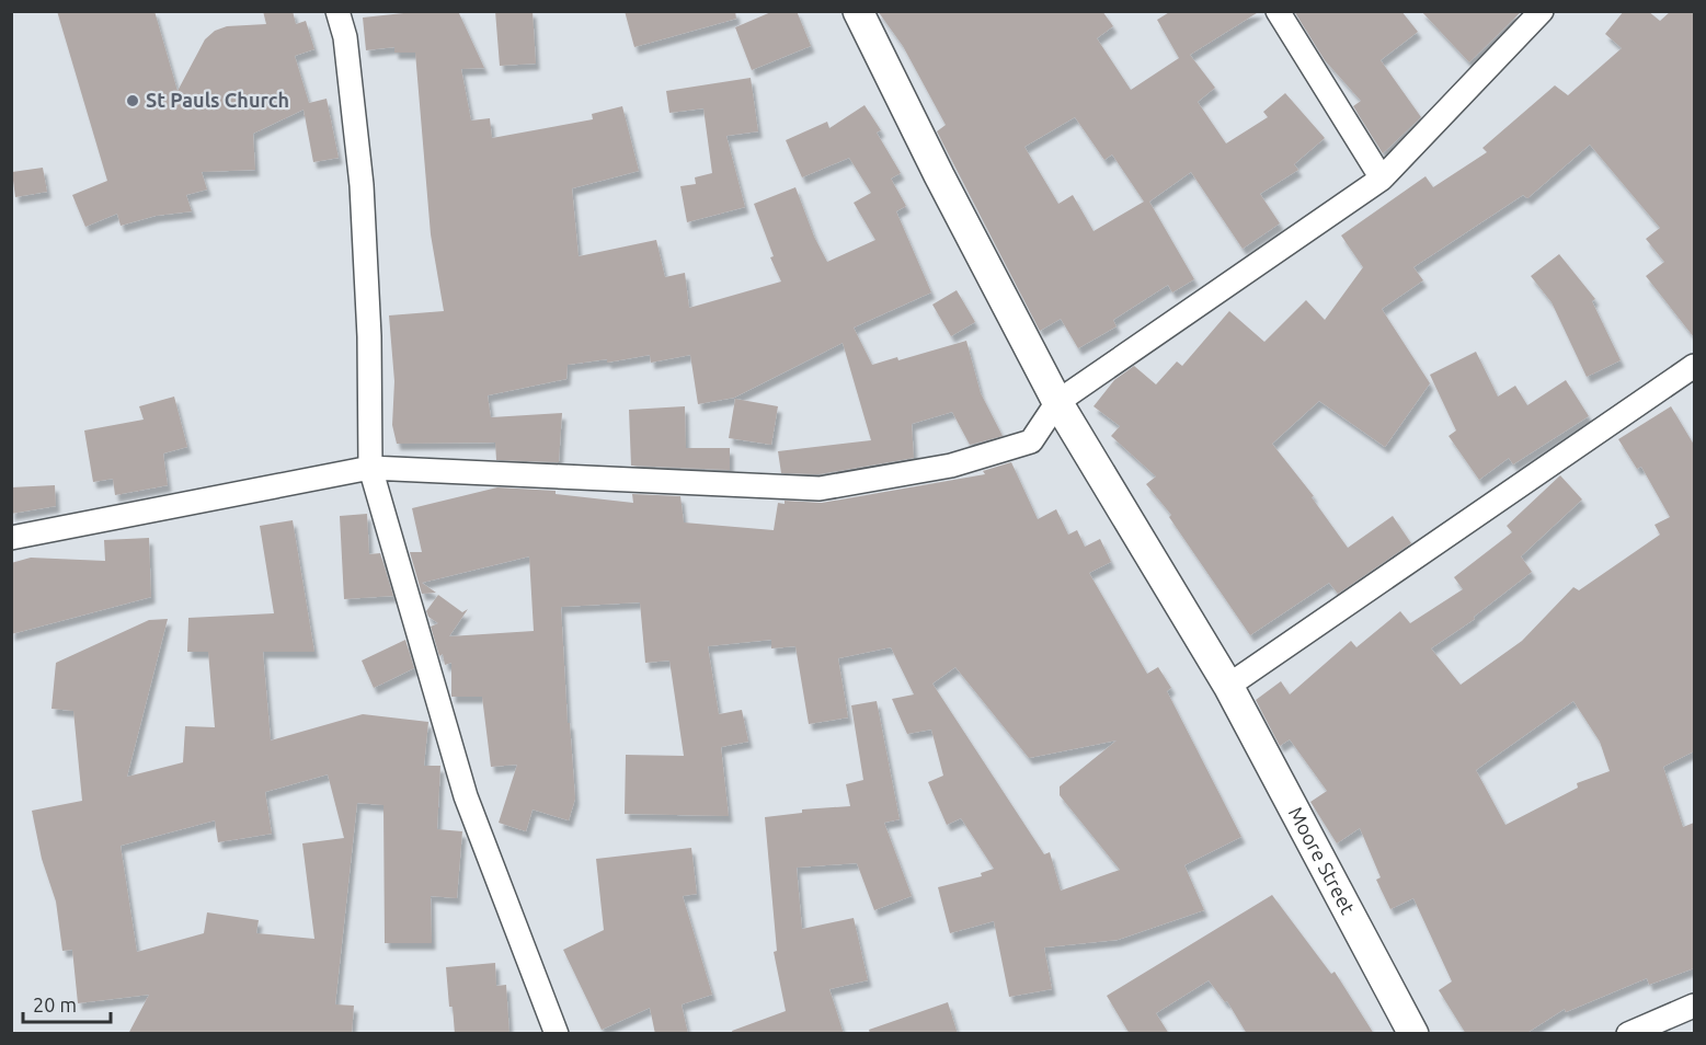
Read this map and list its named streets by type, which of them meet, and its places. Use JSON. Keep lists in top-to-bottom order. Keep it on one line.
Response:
{"streets":{"street":["Moore Street"]},"places":["St Pauls Church"],"scale_bar":"20 m"}
